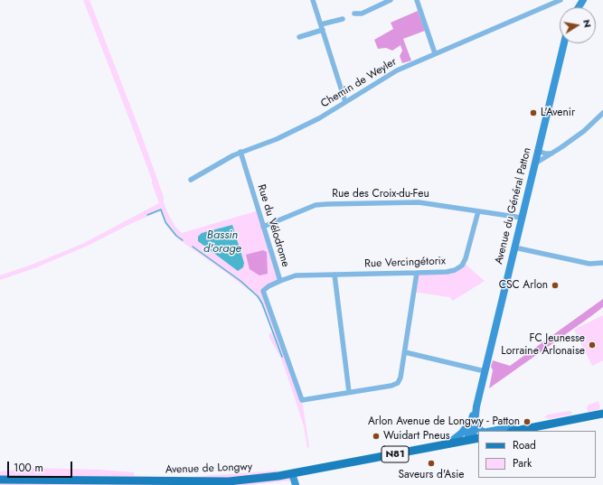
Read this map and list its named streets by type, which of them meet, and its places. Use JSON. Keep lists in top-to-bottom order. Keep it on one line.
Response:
{"streets":{"main road":["Avenue du Général Patton","N81","Avenue de Longwy"],"street":["Chemin de Weyler","Rue des Croix-du-Feu","Rue du Vélodrome","Rue Vercingétorix"]},"crossings":[["Chemin de Weyler","Rue du Vélodrome"],["Rue des Croix-du-Feu","Avenue du Général Patton"],["Rue des Croix-du-Feu","Rue du Vélodrome"],["Rue des Croix-du-Feu","Rue Vercingétorix"],["Rue du Vélodrome","Rue Vercingétorix"]],"water":["Bassin d'orage"],"places":["L'Avenir","CSC Arlon","FC Jeunesse Lorraine Arlonaise","Arlon Avenue de Longwy - Patton","Wuidart Pneus","Saveurs d'Asie"],"legend":["Road","Park"],"scale_bar":"100 m","north":"right"}
